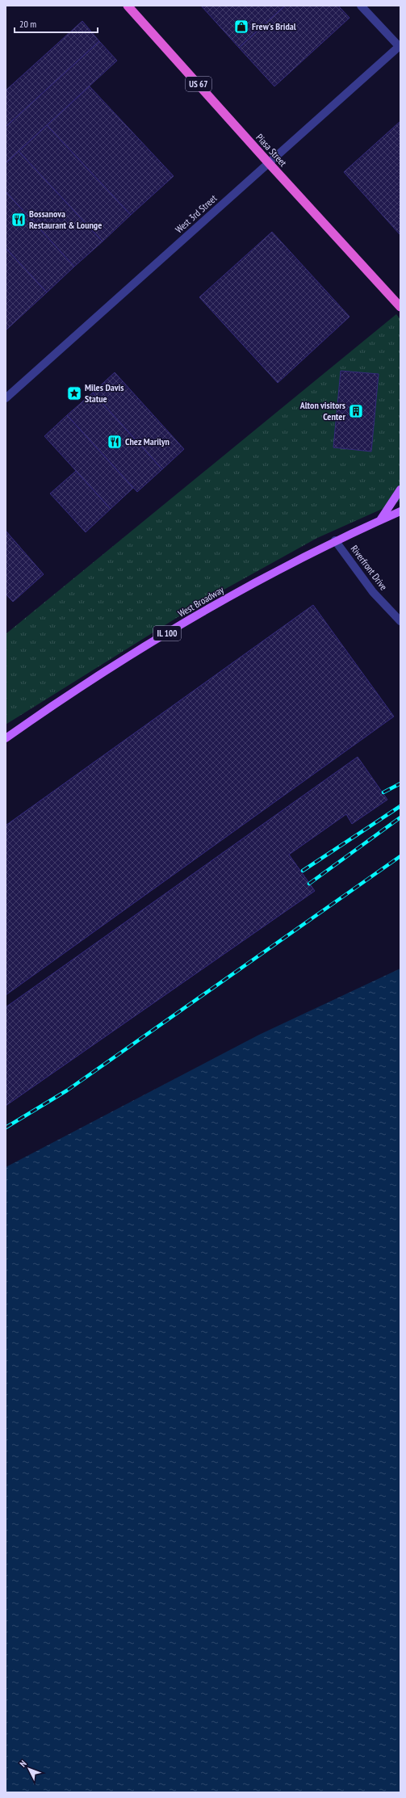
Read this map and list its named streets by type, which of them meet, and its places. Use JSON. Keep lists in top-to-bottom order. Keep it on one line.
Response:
{"streets":{"highway":["US 67","Piasa Street"],"main road":["West Broadway","IL 100"],"street":["West 3rd Street","Riverfront Drive"]},"crossings":[["Piasa Street","West 3rd Street"],["Riverfront Drive","West Broadway"]],"places":{"shop":["Frew's Bridal"],"restaurant":["Bossanova Restaurant & Lounge","Chez Marilyn"],"place":["Miles Davis Statue"],"building":["Alton visitors Center"]},"scale_bar":"20 m","north":"top left"}
